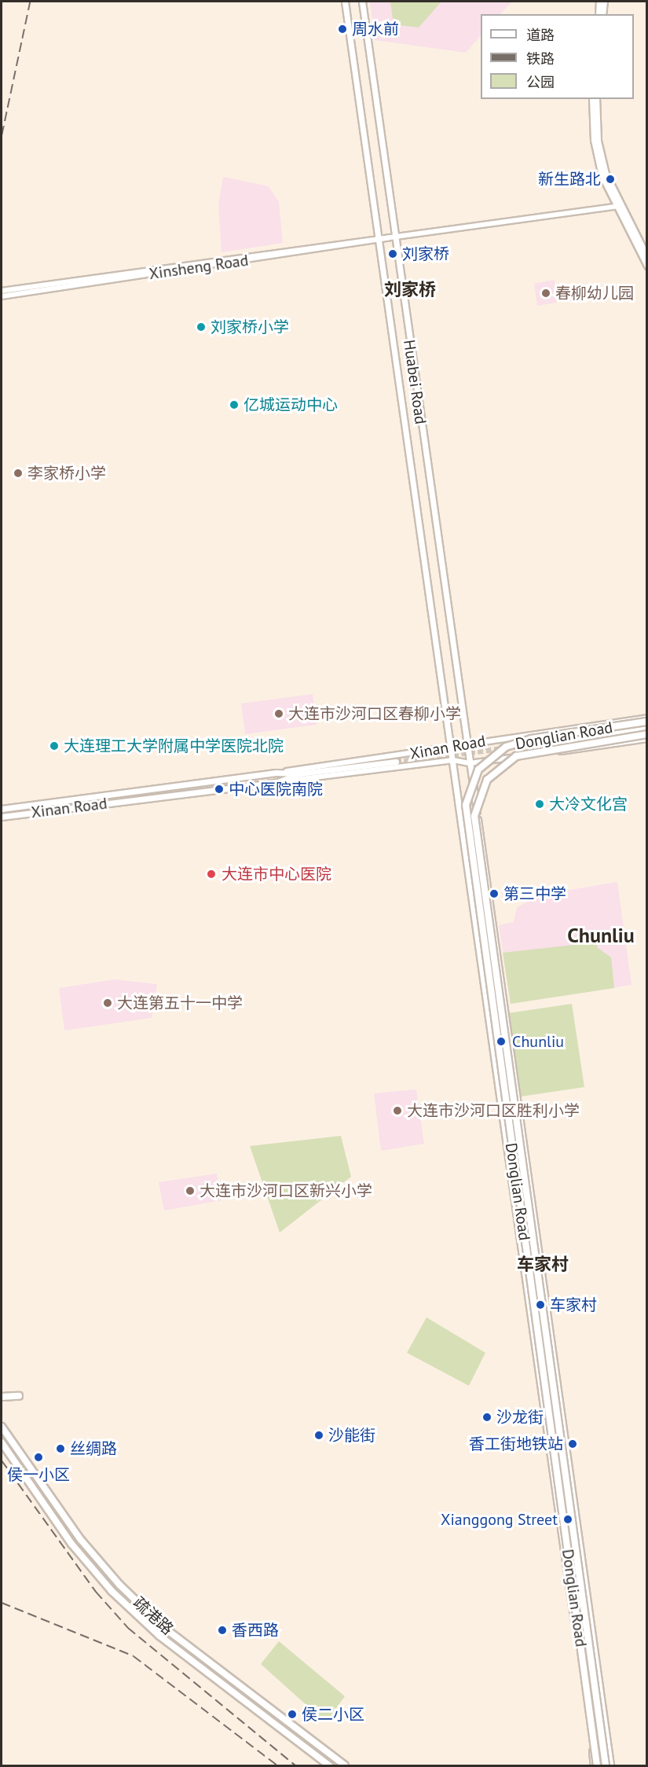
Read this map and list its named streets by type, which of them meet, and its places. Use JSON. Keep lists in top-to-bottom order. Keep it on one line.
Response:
{"streets":{"highway":["Donglian Road","疏港路"],"main road":["Xinsheng Road","Huabei Road","Xinan Road"]},"crossings":[["Xinsheng Road","Huabei Road"],["Huabei Road","Xinan Road"]],"districts":["刘家桥","Chunliu","车家村"],"places":["周水前","新生路北","刘家桥","春柳幼儿园","刘家桥小学","亿城运动中心","李家桥小学","大连市沙河口区春柳小学","大连理工大学附属中学医院北院","中心医院南院","大冷文化宫","大连市中心医院","第三中学","大连第五十一中学","Chunliu","大连市沙河口区胜利小学","大连市沙河口区新兴小学","车家村","沙龙街","沙能街","香工街地铁站","丝绸路","侯一小区","Xianggong Street","香西路","侯二小区"],"legend":["道路","铁路","公园"]}
